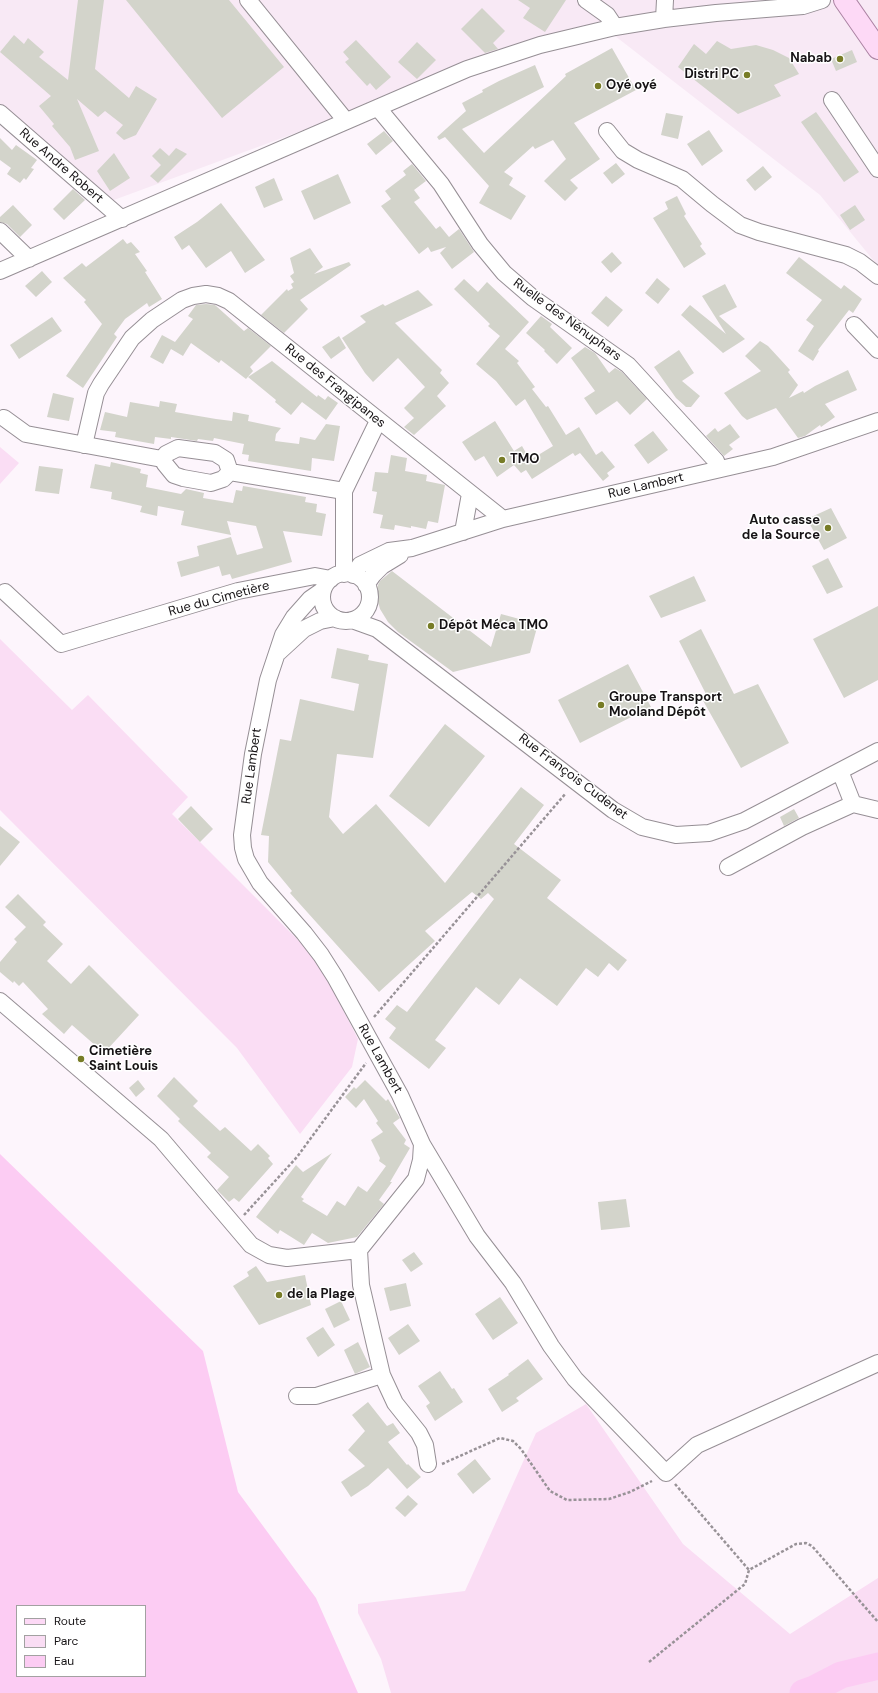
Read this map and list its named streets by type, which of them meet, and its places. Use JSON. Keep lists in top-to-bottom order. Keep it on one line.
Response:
{"streets":{"street":["Rue Andre Robert","Ruelle des Nénuphars","Rue des Frangipanes","Rue Lambert","Rue du Cimetière","Rue François Cudenet"]},"crossings":[["Ruelle des Nénuphars","Rue Lambert"],["Rue des Frangipanes","Rue Lambert"],["Rue Lambert","Rue du Cimetière"],["Rue Lambert","Rue François Cudenet"],["Rue du Cimetière","Rue François Cudenet"]],"places":["Nabab","Distri PC","Oyé oyé","TMO","Auto casse de la Source","Dépôt Méca TMO","Groupe Transport Mooland Dépôt","Cimetière Saint Louis","de la Plage"],"legend":["Route","Parc","Eau"]}
